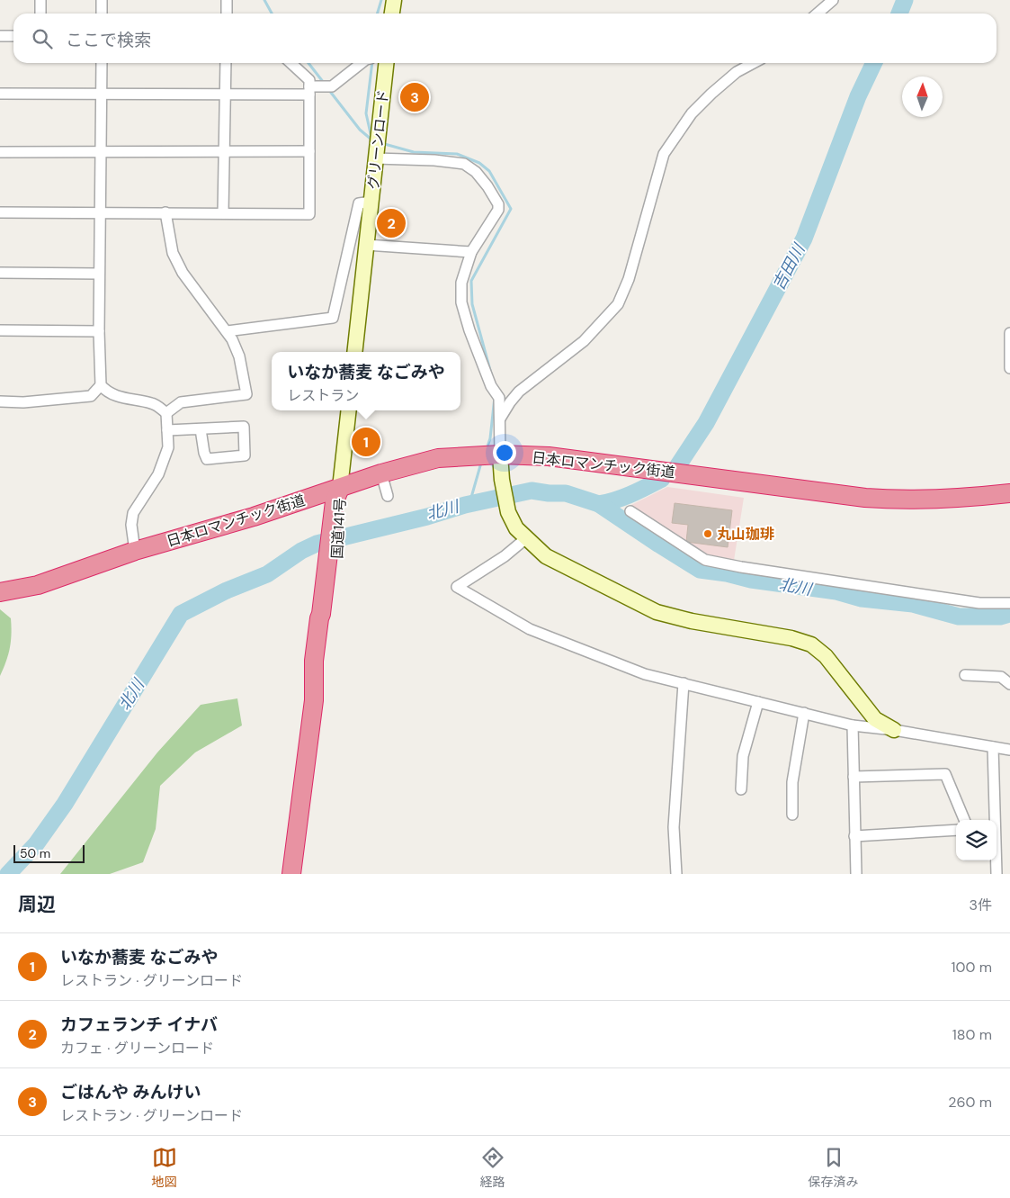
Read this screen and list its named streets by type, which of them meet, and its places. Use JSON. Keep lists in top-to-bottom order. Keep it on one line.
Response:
{"streets":{"highway":["日本ロマンチック街道","国道141号"],"street":["グリーンロード"]},"crossings":[["日本ロマンチック街道","国道141号"]],"water":["吉田川","北川"],"places":["丸山珈琲"],"scale_bar":"50 m","north":"top","page":{"search":"ここで検索","pins":["3","2","1"],"popup":["いなか蕎麦 なごみや","レストラン"],"scale":"50 m","heading":["周辺","3件"],"list":[{"mark":"1","name":"いなか蕎麦 なごみや","note":"レストラン · グリーンロード","value":"100 m"},{"mark":"2","name":"カフェランチ イナバ","note":"カフェ · グリーンロード","value":"180 m"},{"mark":"3","name":"ごはんや みんけい","note":"レストラン · グリーンロード","value":"260 m"}],"nav":["地図","経路","保存済み"]}}
